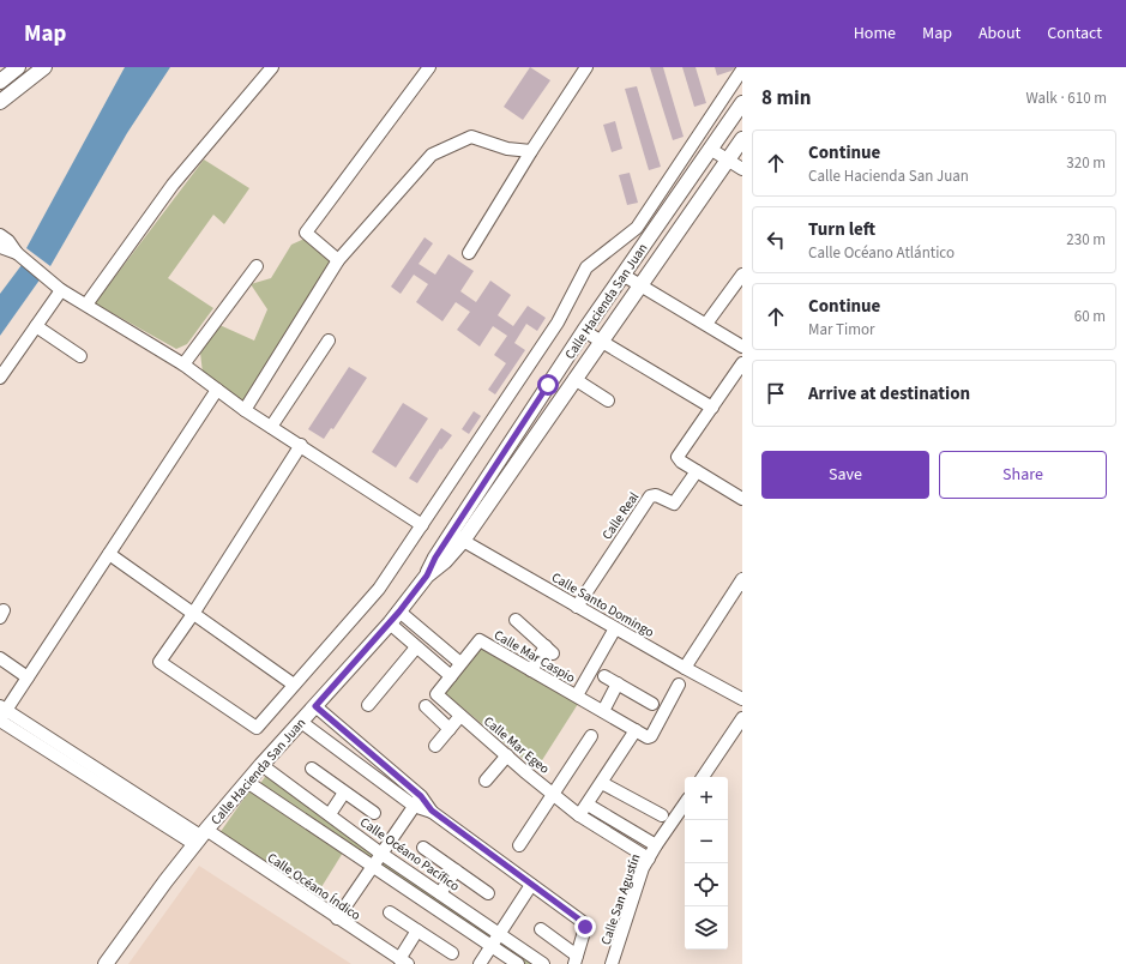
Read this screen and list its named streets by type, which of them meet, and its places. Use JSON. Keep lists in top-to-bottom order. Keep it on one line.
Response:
{"streets":{"main road":["Calle Hacienda San Juan"],"street":["Calle Real","Calle Santo Domingo","Calle Mar Caspio","Calle Mar Egeo","Calle Océano Pacífico","Calle Océano Índico","Calle San Agustín"]},"crossings":[["Calle Hacienda San Juan","Calle Santo Domingo"],["Calle Hacienda San Juan","Calle Océano Pacífico"],["Calle Hacienda San Juan","Calle Océano Índico"],["Calle Real","Calle Santo Domingo"],["Calle Mar Caspio","Calle Mar Egeo"],["Calle Mar Egeo","Calle San Agustín"]],"page":{"header":"Map","nav":["Home","Map","About","Contact"],"heading":["8 min","Walk · 610 m"],"list":[["Continue","Calle Hacienda San Juan","320 m"],["Turn left","Calle Océano Atlántico","230 m"],["Continue","Mar Timor","60 m"],"Arrive at destination"],"buttons":["Save","Share"],"map_buttons":["+","−"]}}
